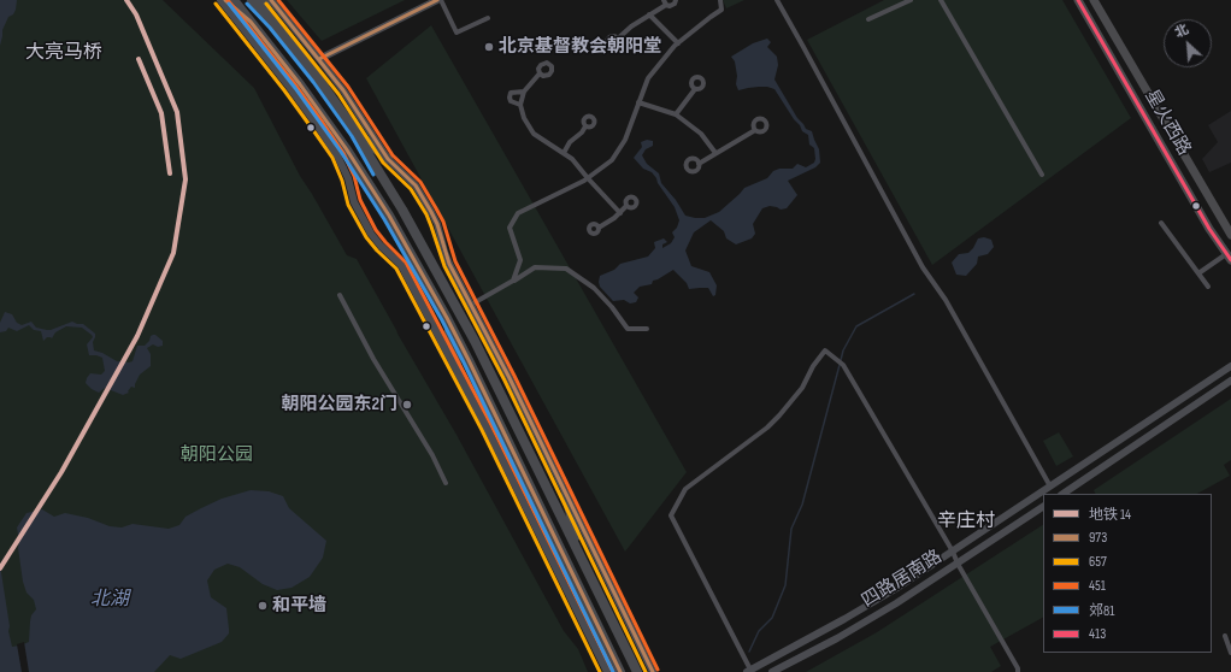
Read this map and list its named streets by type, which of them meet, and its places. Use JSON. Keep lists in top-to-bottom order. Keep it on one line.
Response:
{"streets":{"main road":["星火西路"],"street":["四路居南路"]},"districts":["大亮马桥","辛庄村"],"water":["北湖"],"parks":["朝阳公园"],"places":["北京基督教会朝阳堂","朝阳公园东2门","和平墙"],"lines":["metro line 14","transit line 973","transit line 451","transit line 413","transit line 657","transit line 郊81"],"legend":["地铁 14","973","657","451","郊81","413"],"north":"top left"}
